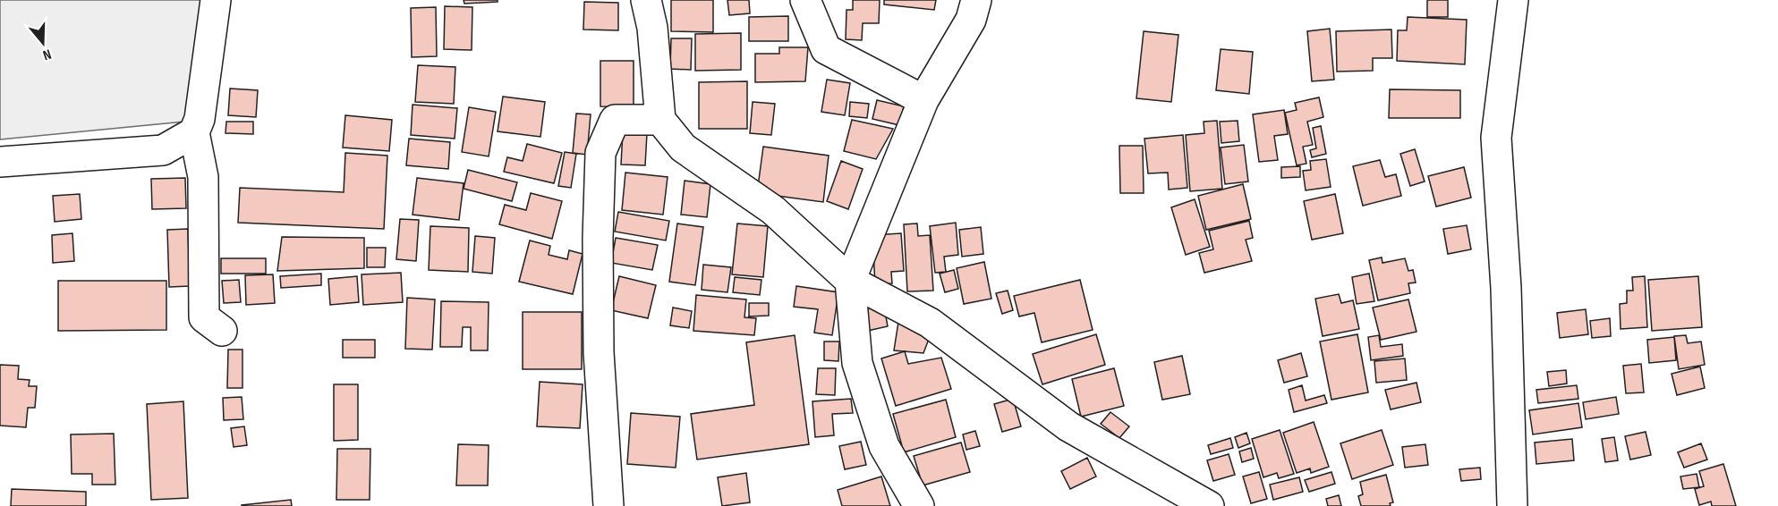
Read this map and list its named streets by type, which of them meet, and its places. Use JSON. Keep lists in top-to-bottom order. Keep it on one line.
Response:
{"north":"bottom"}
